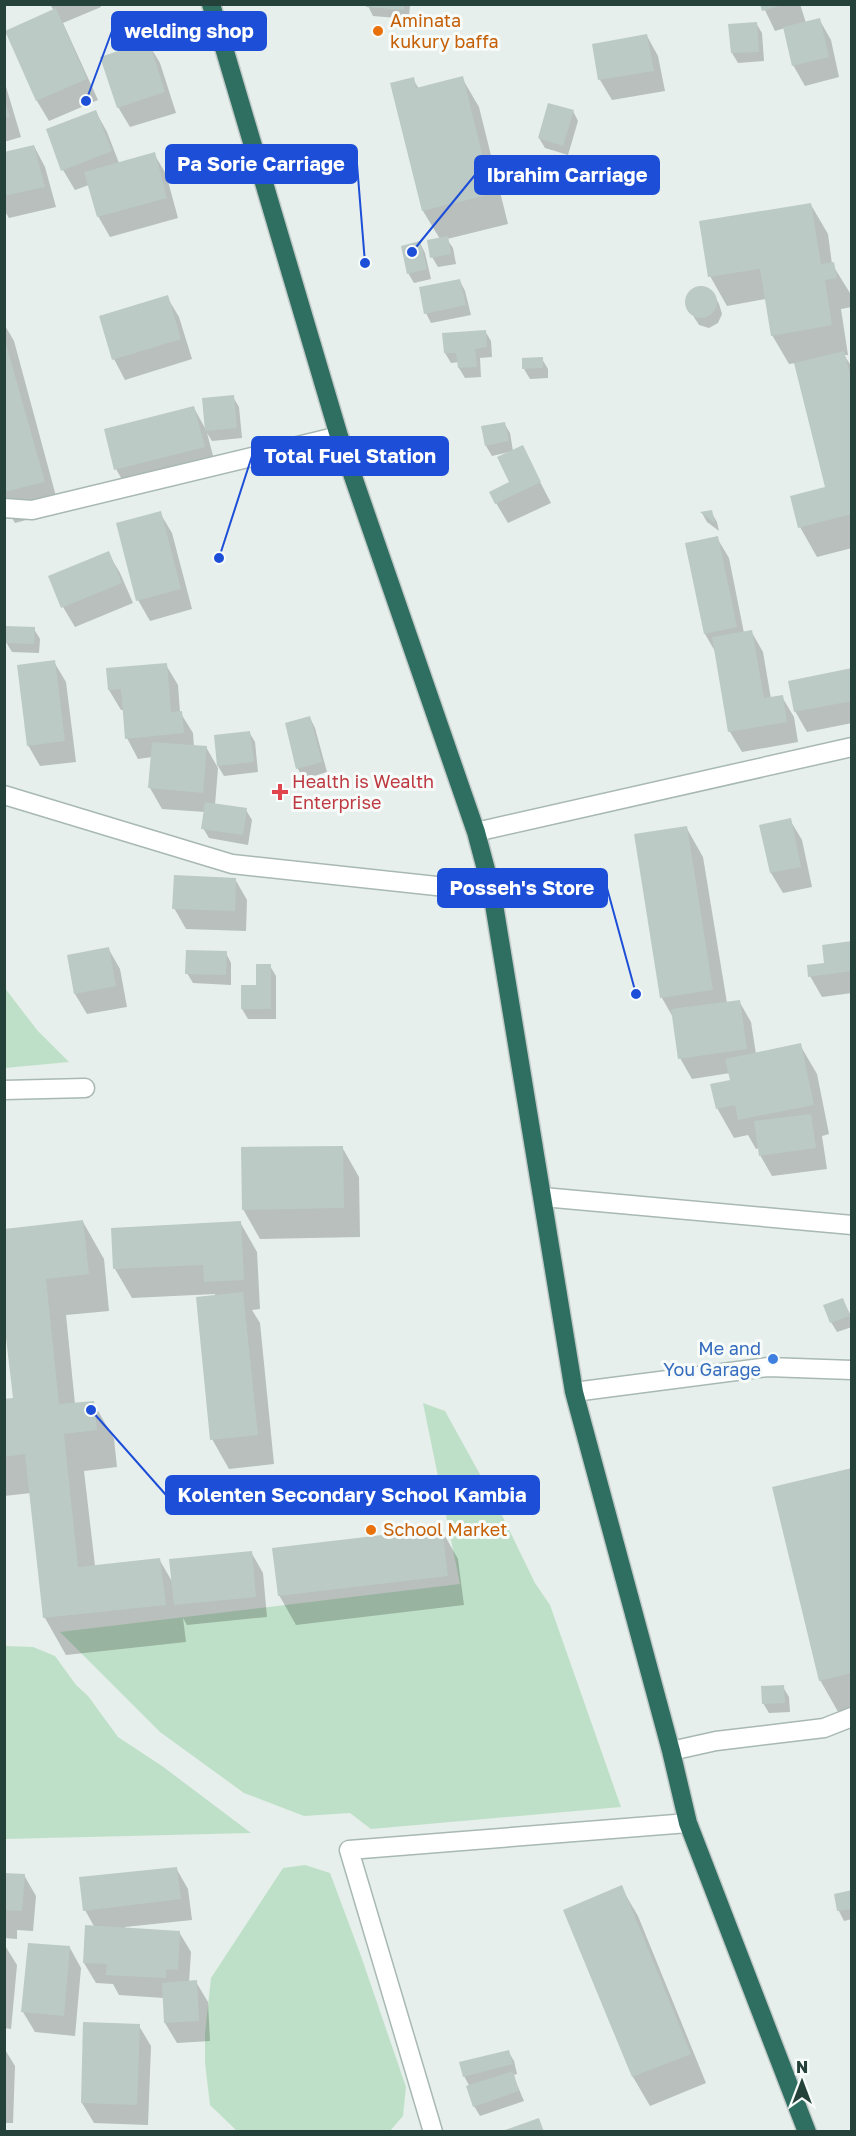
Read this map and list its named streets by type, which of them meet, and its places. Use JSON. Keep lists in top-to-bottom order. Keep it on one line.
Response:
{"places":{"other":["Aminata kukury baffa","welding shop","Ibrahim Carriage","Pa Sorie Carriage","Total Fuel Station","Posseh's Store","Me and You Garage","Kolenten Secondary School Kambia","School Market"],"health":["Health is Wealth Enterprise"]},"north":"top"}
